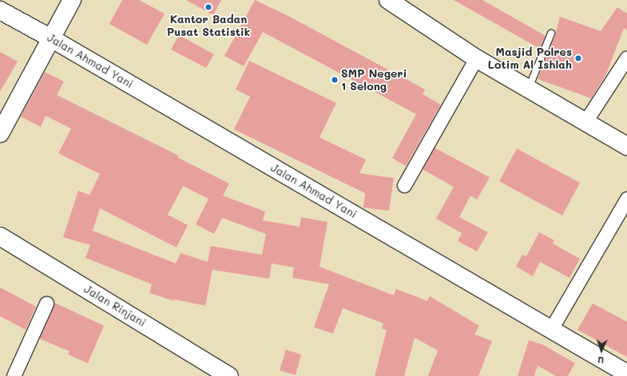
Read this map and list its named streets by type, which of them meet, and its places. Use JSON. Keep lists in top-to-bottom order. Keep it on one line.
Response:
{"streets":{"street":["Jalan Ahmad Yani","Jalan Rinjani"]},"places":["Kantor Badan Pusat Statistik","Masjid Polres Lotim Al Ishlah","SMP Negeri 1 Selong"],"north":"bottom"}
